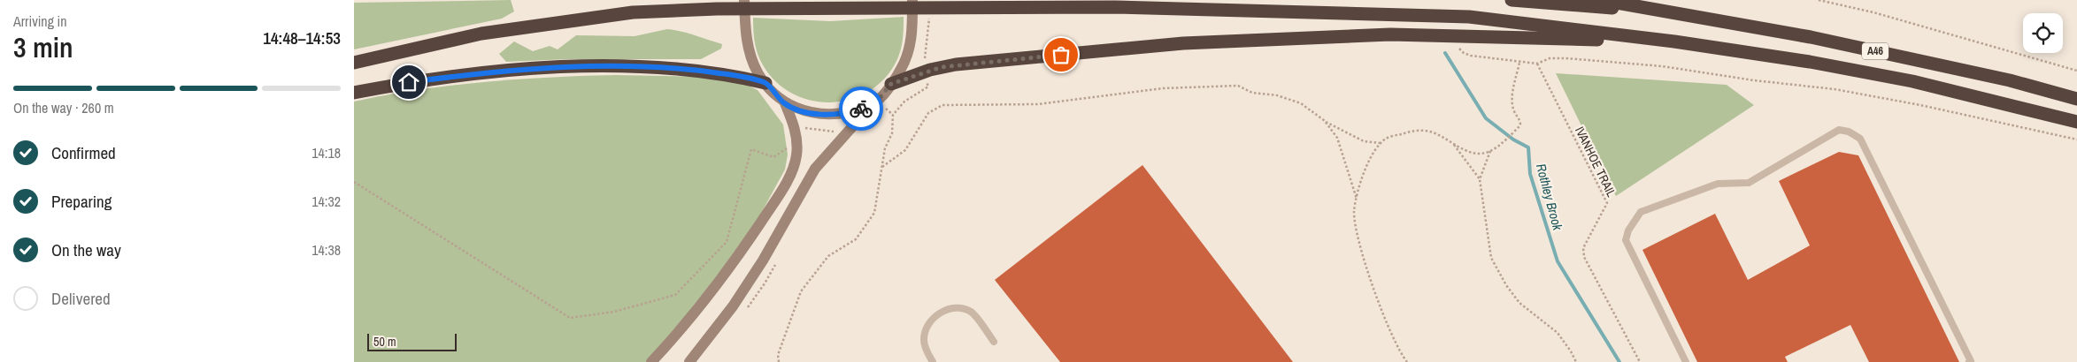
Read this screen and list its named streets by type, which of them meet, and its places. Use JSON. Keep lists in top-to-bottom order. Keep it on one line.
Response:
{"streets":{"highway":["A46"],"path":["IVANHOE TRAIL"]},"water":["Rothley Brook"],"scale_bar":"50 m","page":{"heading":["3 min","Arriving in","14:48–14:53"],"bar":"On the way · 260 m","list":[["Confirmed","14:18"],["Preparing","14:32"],["On the way","14:38"],"Delivered"],"scale":"50 m"}}
